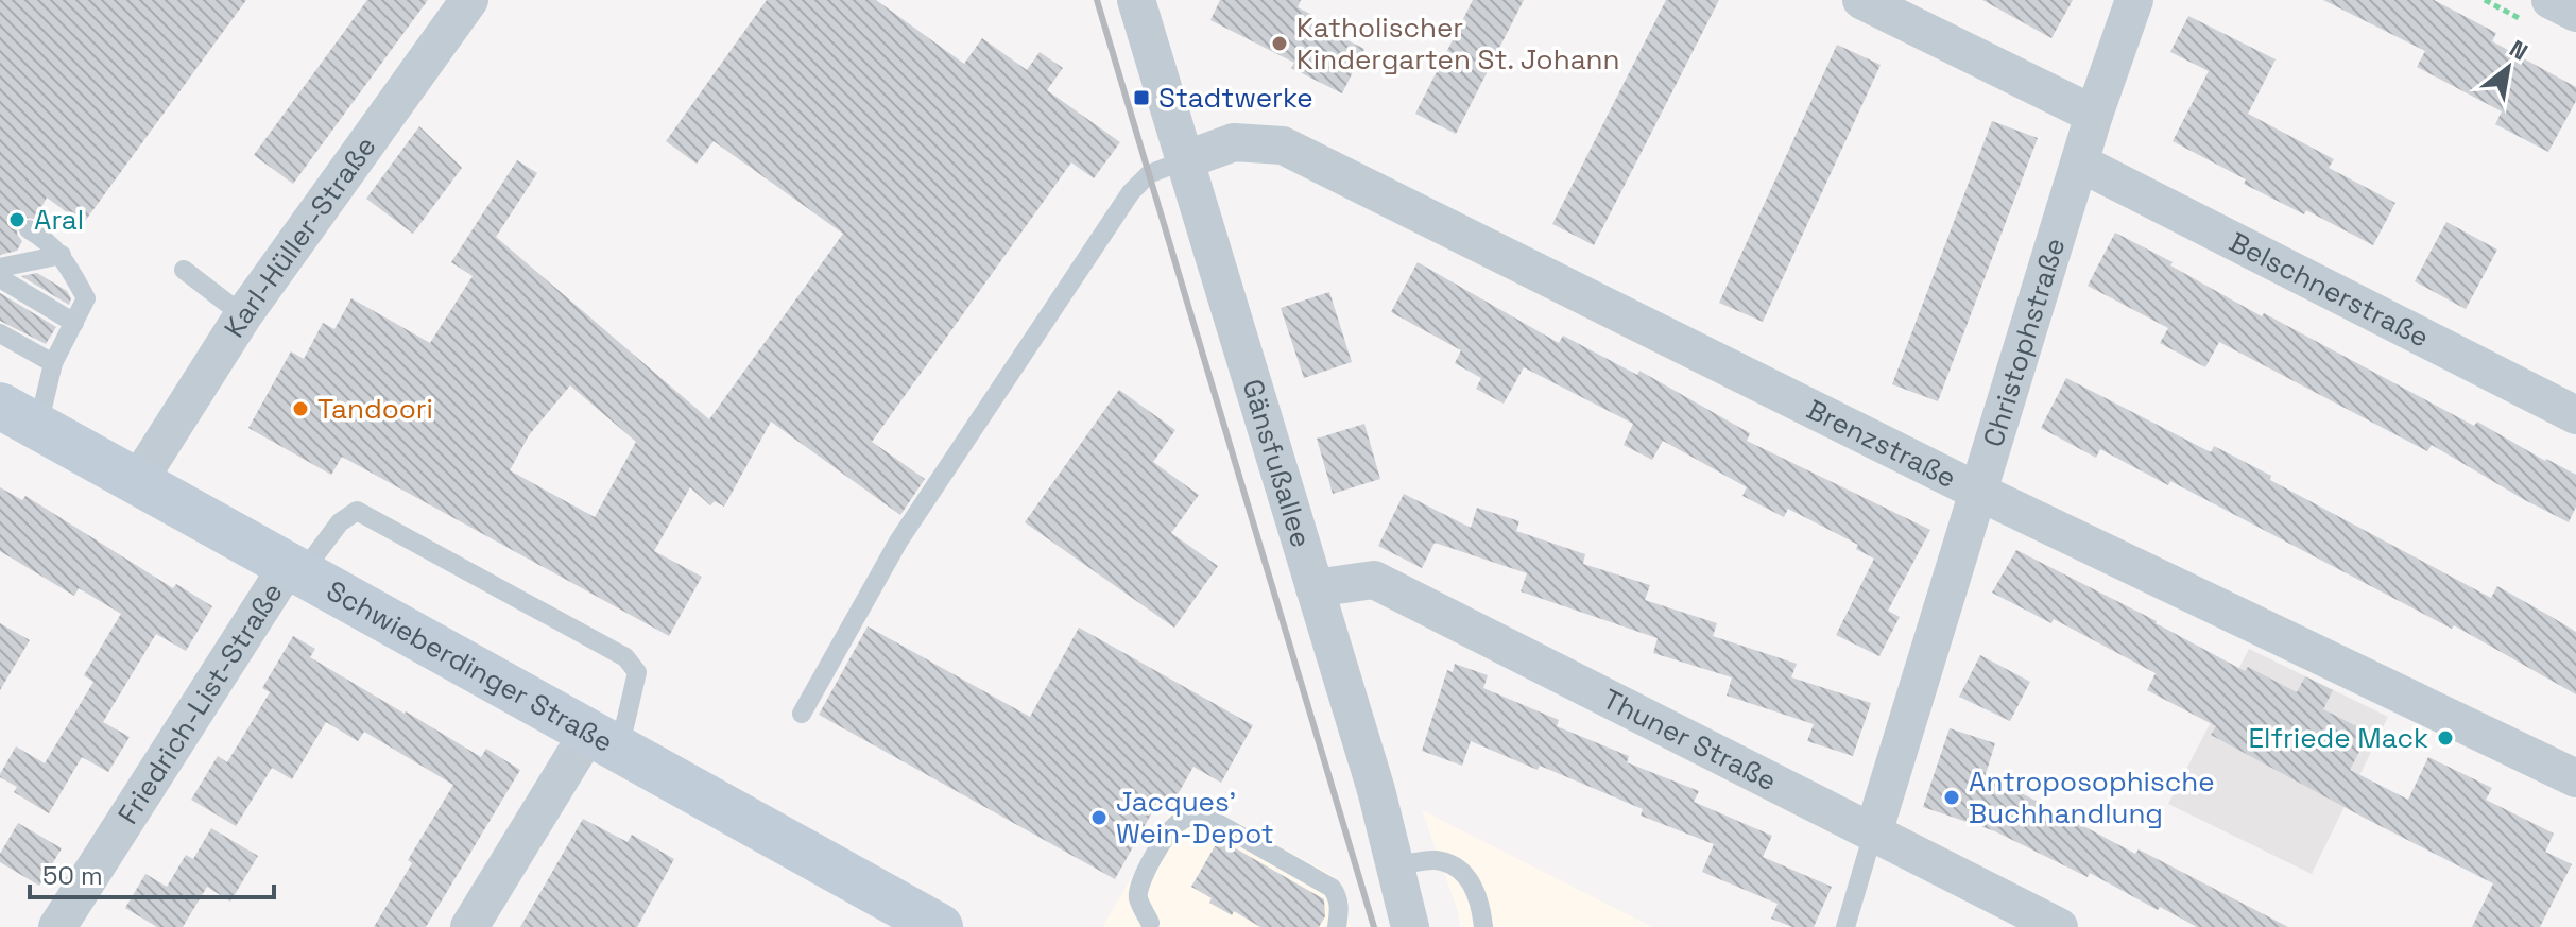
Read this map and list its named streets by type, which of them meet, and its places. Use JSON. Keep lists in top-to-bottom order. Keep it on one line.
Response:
{"streets":{"main road":["Schwieberdinger Straße"],"street":["Karl-Hüller-Straße","Belschnerstraße","Christophstraße","Brenzstraße","Gänsfußallee","Friedrich-List-Straße","Thuner Straße"]},"crossings":[["Karl-Hüller-Straße","Schwieberdinger Straße"],["Belschnerstraße","Christophstraße"],["Christophstraße","Brenzstraße"],["Christophstraße","Thuner Straße"],["Brenzstraße","Gänsfußallee"],["Gänsfußallee","Thuner Straße"],["Schwieberdinger Straße","Friedrich-List-Straße"]],"places":{"other":["Katholischer Kindergarten St. Johann","Aral","Tandoori","Elfriede Mack","Antroposophische Buchhandlung","Jacques' Wein-Depot"],"transit":["Stadtwerke"]},"scale_bar":"50 m","north":"top right"}
